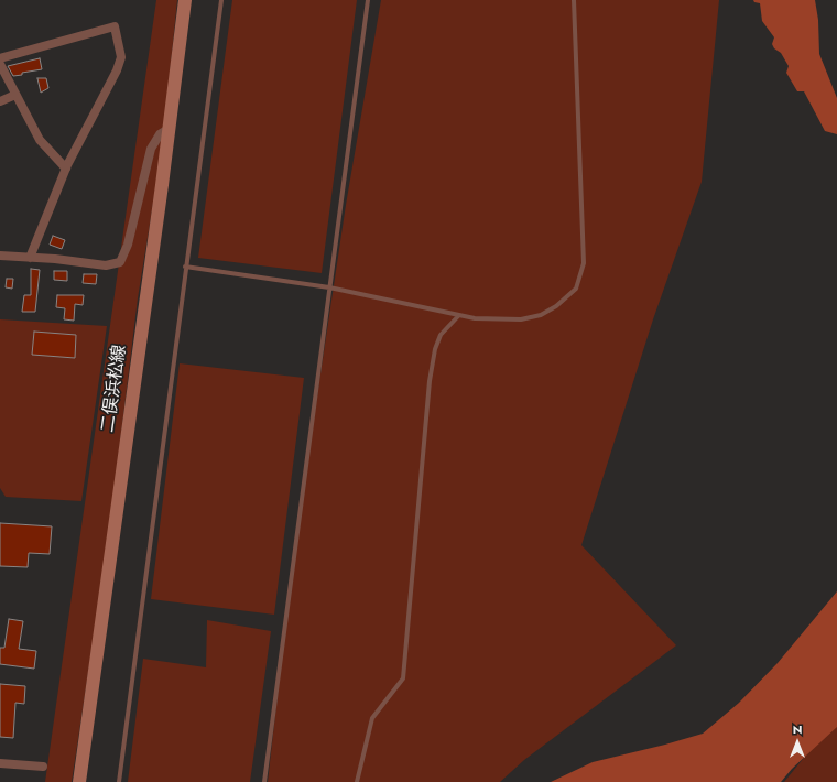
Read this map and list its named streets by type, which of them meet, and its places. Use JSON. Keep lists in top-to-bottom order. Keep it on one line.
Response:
{"streets":{"main road":["二俣浜松線"]},"north":"top"}
